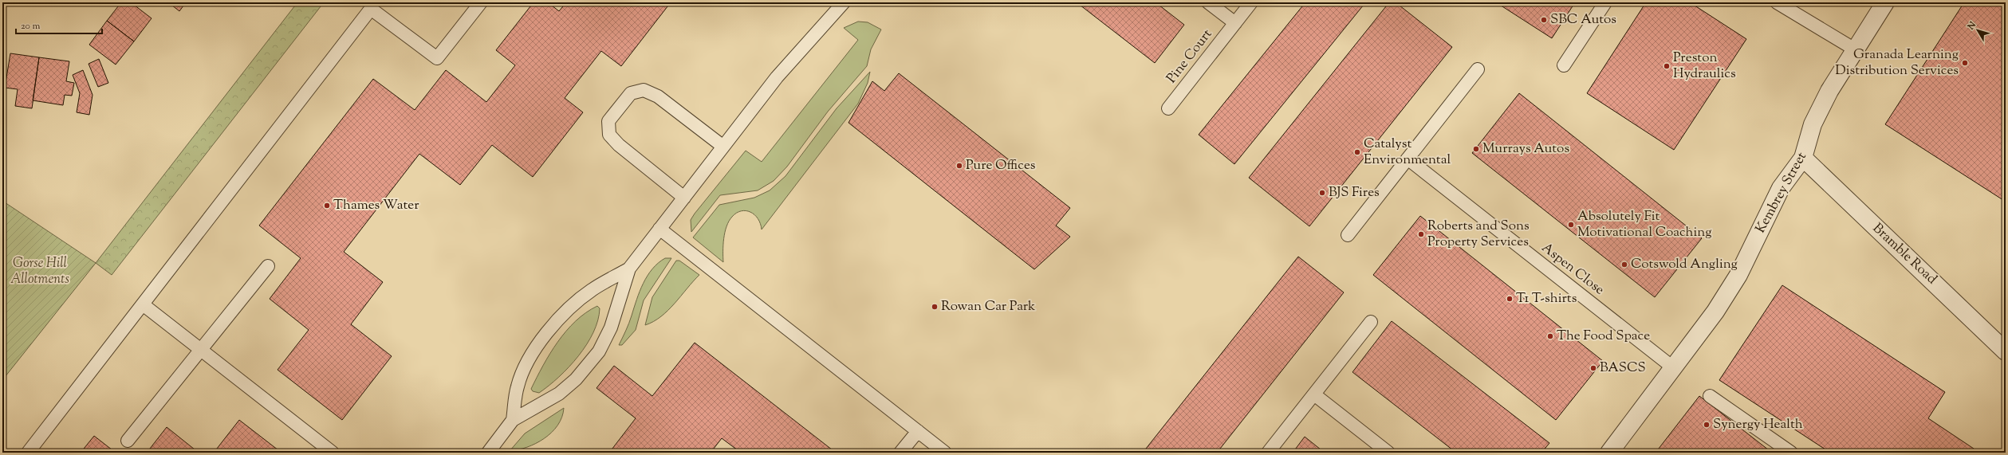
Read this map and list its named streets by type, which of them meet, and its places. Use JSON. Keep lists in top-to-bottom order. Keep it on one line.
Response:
{"streets":{"street":["Kembrey Street","Bramble Road"],"lane":["Pine Court","Aspen Close"]},"crossings":[["Kembrey Street","Bramble Road"],["Kembrey Street","Aspen Close"]],"parks":["Gorse Hill Allotments"],"places":["SBC Autos","Granada Learning Distribution Services","Preston Hydraulics","Murrays Autos","Catalyst Environmental","Pure Offices","BJS Fires","Thames Water","Absolutely Fit Motivational Coaching","Roberts and Sons Property Services","Cotswold Angling","T1 T-shirts","Rowan Car Park","The Food Space","BASCS","Synergy Health"],"scale_bar":"20 m","north":"top left"}
